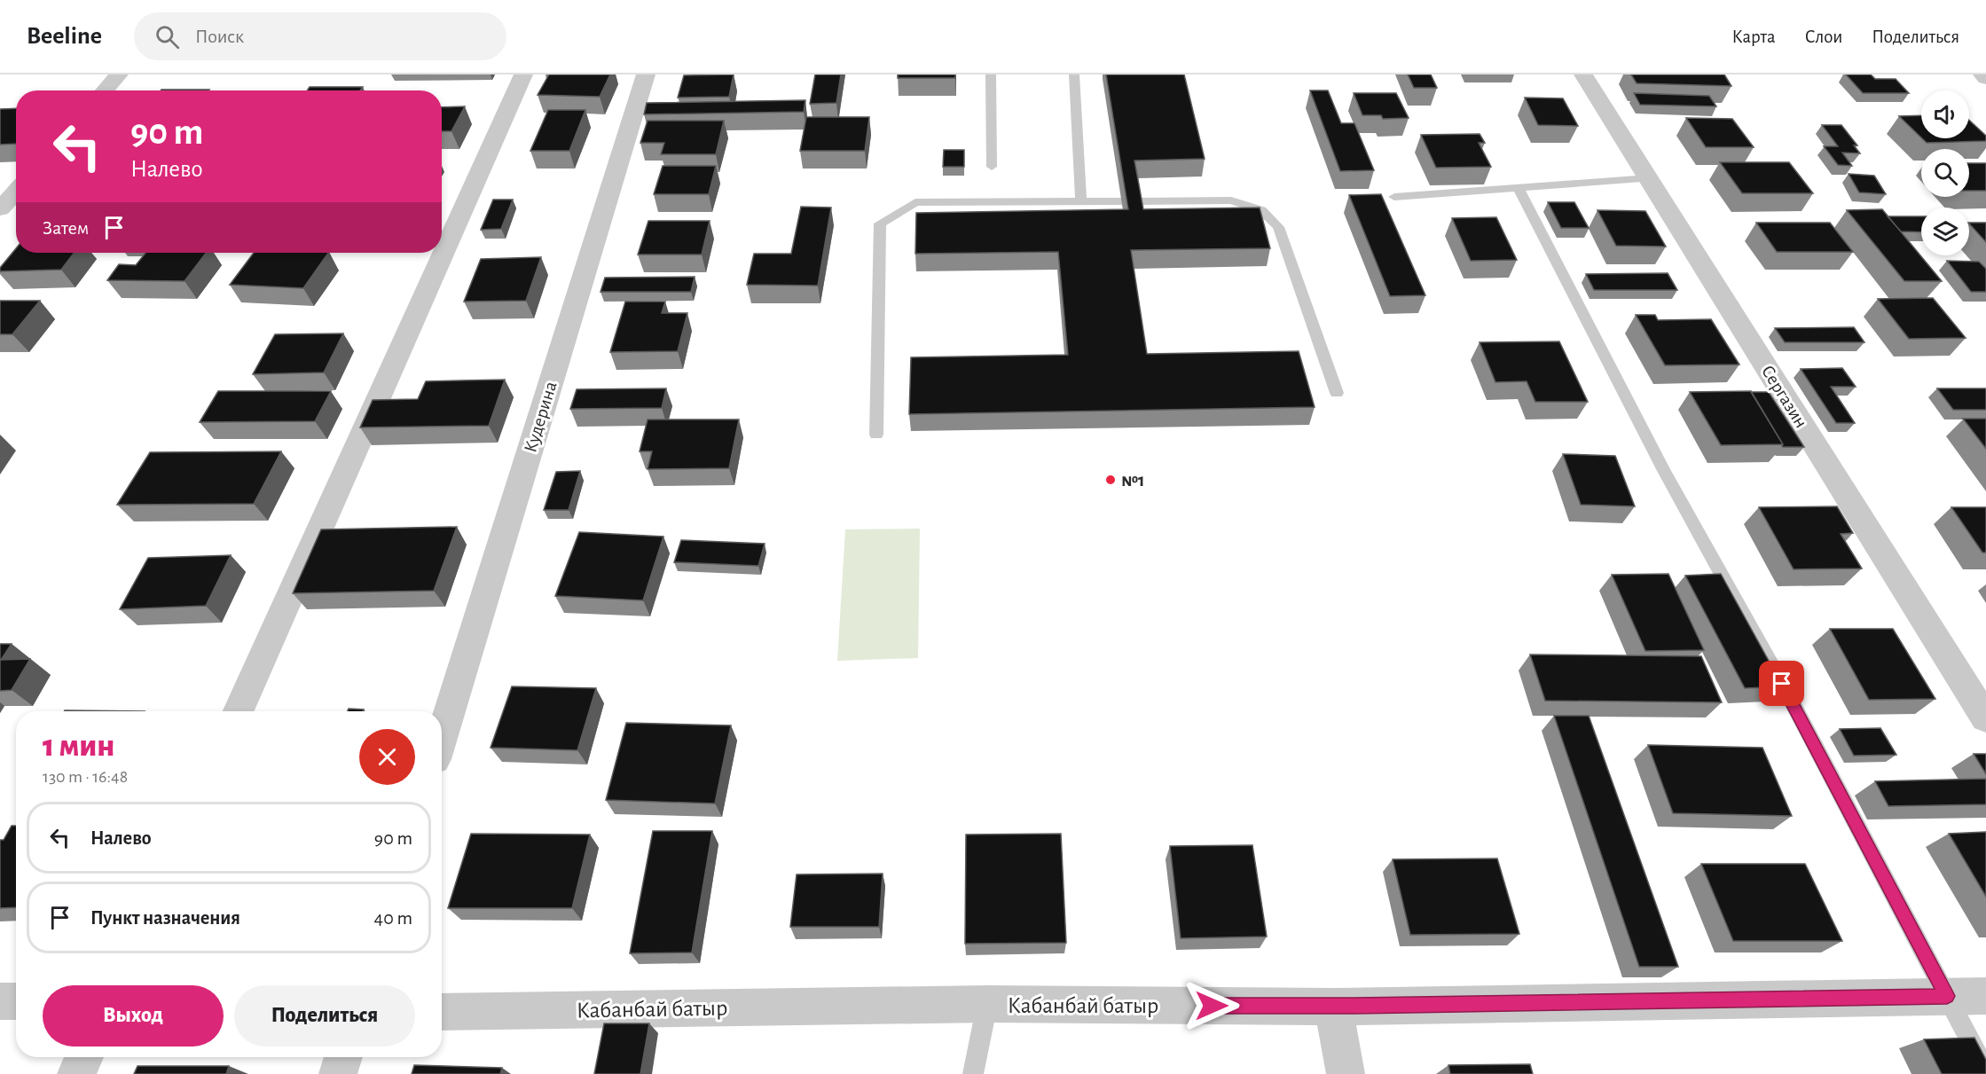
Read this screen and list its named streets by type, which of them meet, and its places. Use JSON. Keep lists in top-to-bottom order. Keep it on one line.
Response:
{"streets":{"street":["Сергазин","Кудерина","Кабанбай батыр"]},"places":["№1"],"page":{"header":"Beeline","search":"Поиск","nav":["Карта","Слои","Поделиться"],"turn":["90 m","Налево"],"then":"Затем","heading":["1 мин","130 m · 16:48"],"list":[{"name":"Налево","value":"90 m"},{"name":"Пункт назначения","value":"40 m"}],"buttons":["Выход","Поделиться"]}}
